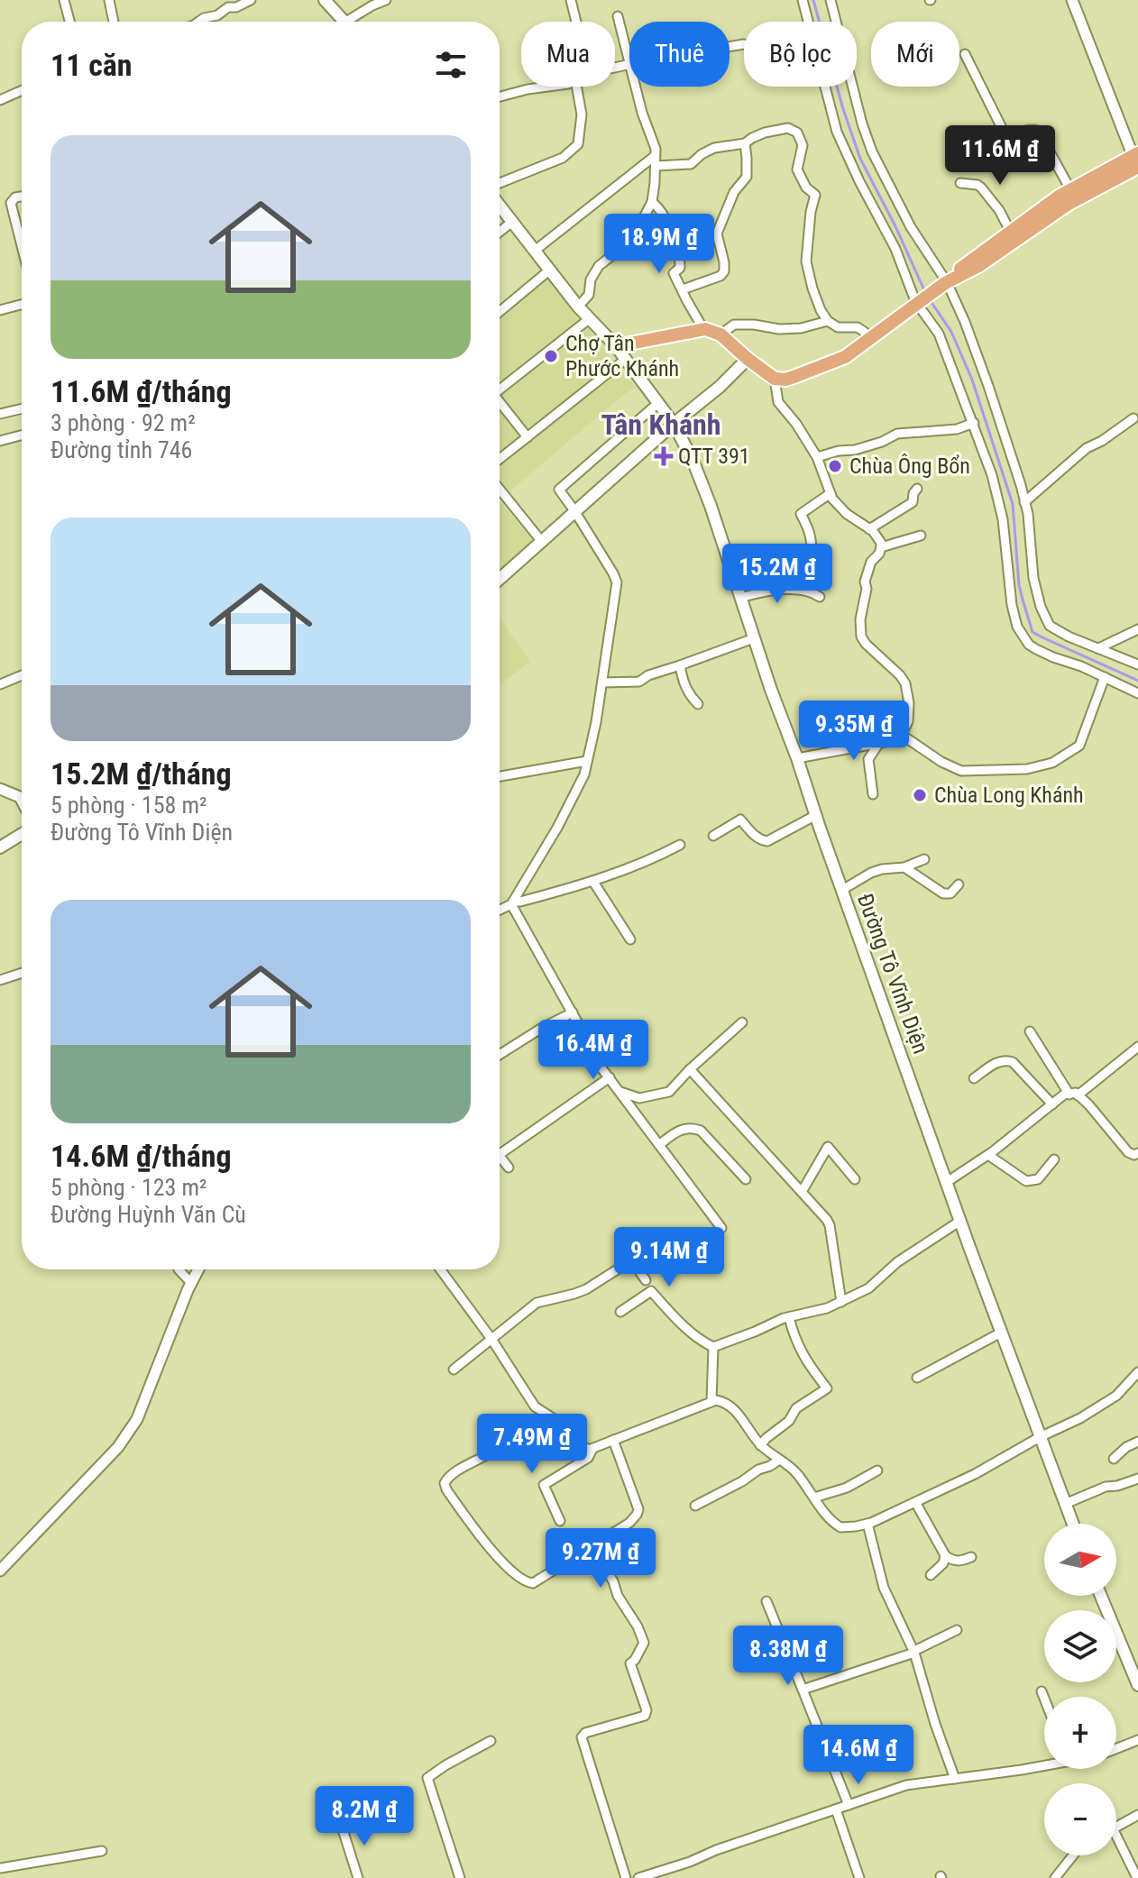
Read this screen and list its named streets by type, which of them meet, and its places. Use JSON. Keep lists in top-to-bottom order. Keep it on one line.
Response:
{"streets":{"main road":["Đường Tô Vĩnh Diện"]},"districts":["Tân Khánh"],"places":{"other":["Chợ Tân Phước Khánh","Chùa Ông Bổn","Chùa Long Khánh"],"health":["QTT 391"]},"north":"right","page":{"chip":["Mua","Thuê","Bộ lọc","Mới"],"heading":"11 căn","list":[{"name":"11.6M ₫/tháng","note":"3 phòng · 92 m² · Đường tỉnh 746"},{"name":"15.2M ₫/tháng","note":"5 phòng · 158 m² · Đường Tô Vĩnh Diện"},{"name":"14.6M ₫/tháng","note":"5 phòng · 123 m² · Đường Huỳnh Văn Cù"}],"price":["11.6M ₫","18.9M ₫","15.2M ₫","9.35M ₫","16.4M ₫","9.14M ₫","7.49M ₫","9.27M ₫","8.38M ₫","14.6M ₫","8.2M ₫"],"map_buttons":["+","−"]}}
